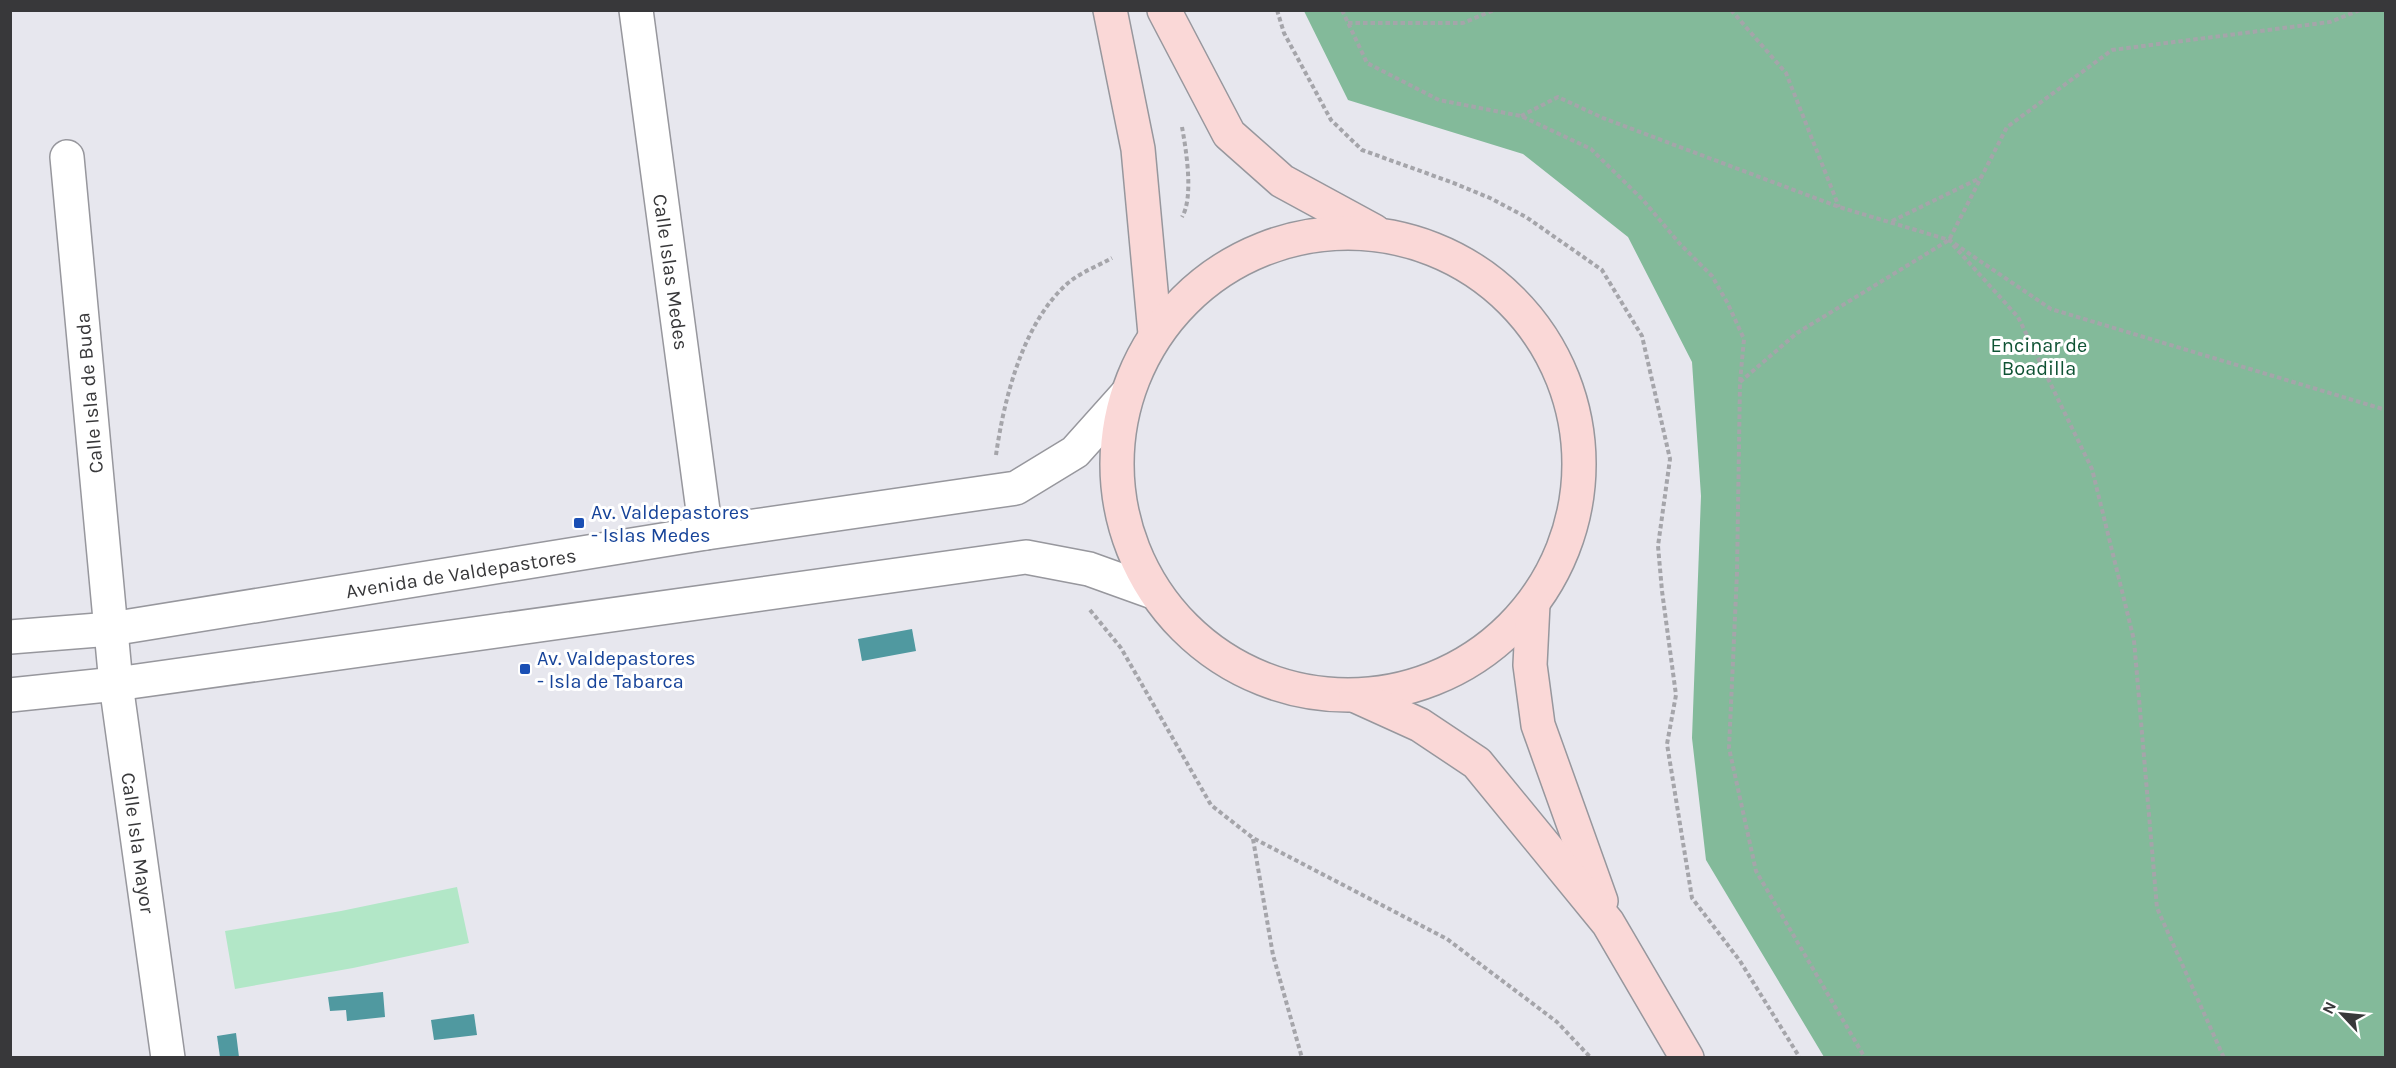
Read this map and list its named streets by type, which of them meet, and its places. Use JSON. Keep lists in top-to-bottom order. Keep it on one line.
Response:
{"streets":{"street":["Calle Islas Medes","Calle Isla de Buda","Avenida de Valdepastores","Calle Isla Mayor"]},"crossings":[["Calle Islas Medes","Avenida de Valdepastores"],["Calle Isla de Buda","Avenida de Valdepastores"],["Calle Isla de Buda","Calle Isla Mayor"],["Avenida de Valdepastores","Calle Isla Mayor"]],"parks":["Encinar de Boadilla"],"places":{"transit":["Av. Valdepastores - Islas Medes","Av. Valdepastores - Isla de Tabarca"]},"north":"top left"}
